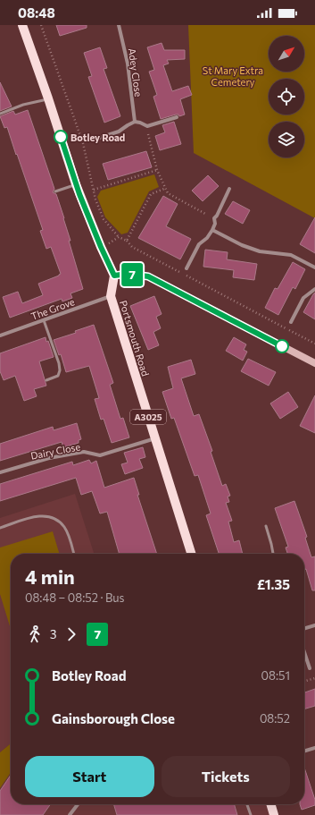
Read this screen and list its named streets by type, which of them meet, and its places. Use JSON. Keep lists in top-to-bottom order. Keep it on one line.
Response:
{"streets":{"main road":["Portsmouth Road","A3025"],"street":["Adey Close","The Grove","Dairy Close"]},"crossings":[["The Grove","Portsmouth Road"],["Portsmouth Road","Dairy Close"]],"parks":["St Mary Extra Cemetery"],"places":["Botley Road"],"lines":["bus line 7"],"north":"top right","page":{"status":"08:48","on_map":"7","heading":["4 min","08:48 – 08:52 · Bus","£1.35"],"legs":["3","7"],"list":[{"name":"Botley Road","value":"08:51"},{"name":"Gainsborough Close","value":"08:52"}],"buttons":["Start","Tickets"]}}
